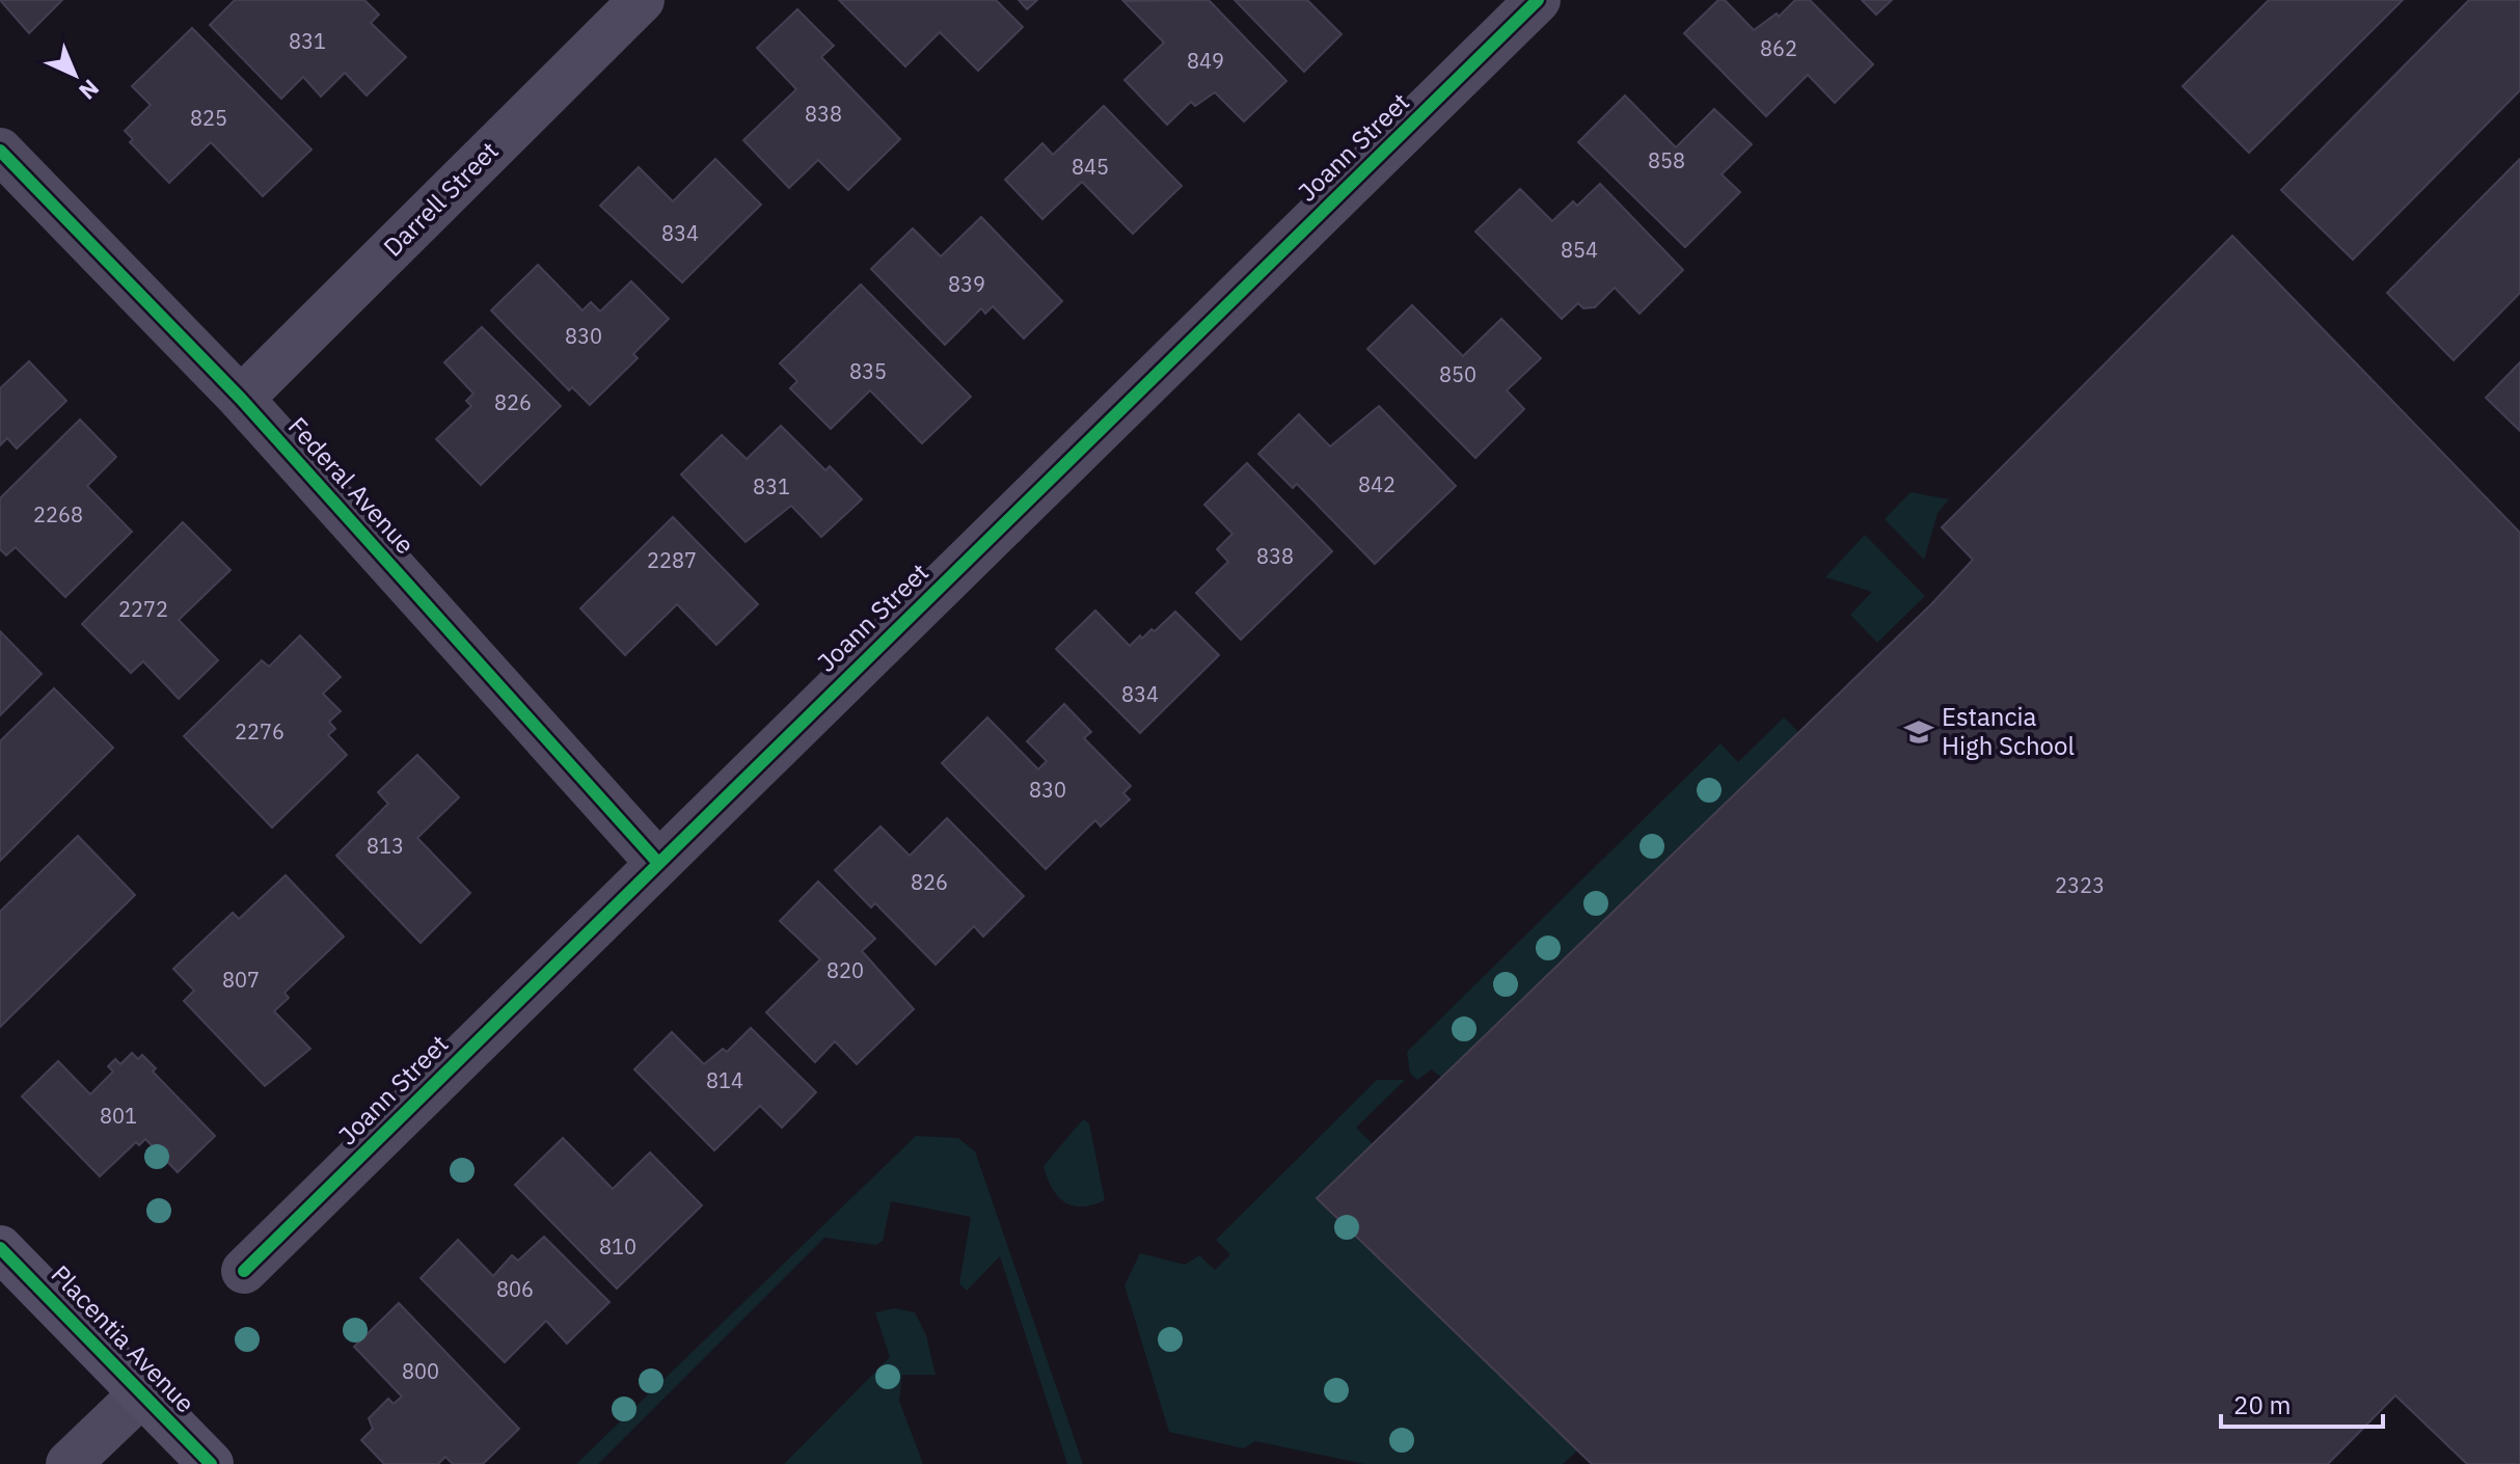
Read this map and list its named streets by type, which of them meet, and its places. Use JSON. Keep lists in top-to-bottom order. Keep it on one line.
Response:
{"streets":{"main road":["Placentia Avenue"],"street":["Joann Street","Darrell Street","Federal Avenue"]},"crossings":[["Joann Street","Federal Avenue"],["Darrell Street","Federal Avenue"]],"places":{"school or university":["Estancia High School"]},"house_numbers":["831","862","849","838","825","858","845","834","854","839","830","835","850","826","842","831","2268","838","2287","2272","834","2276","830","813","826","2323","820","807","814","801","810","806","800"],"scale_bar":"20 m","north":"bottom right"}
